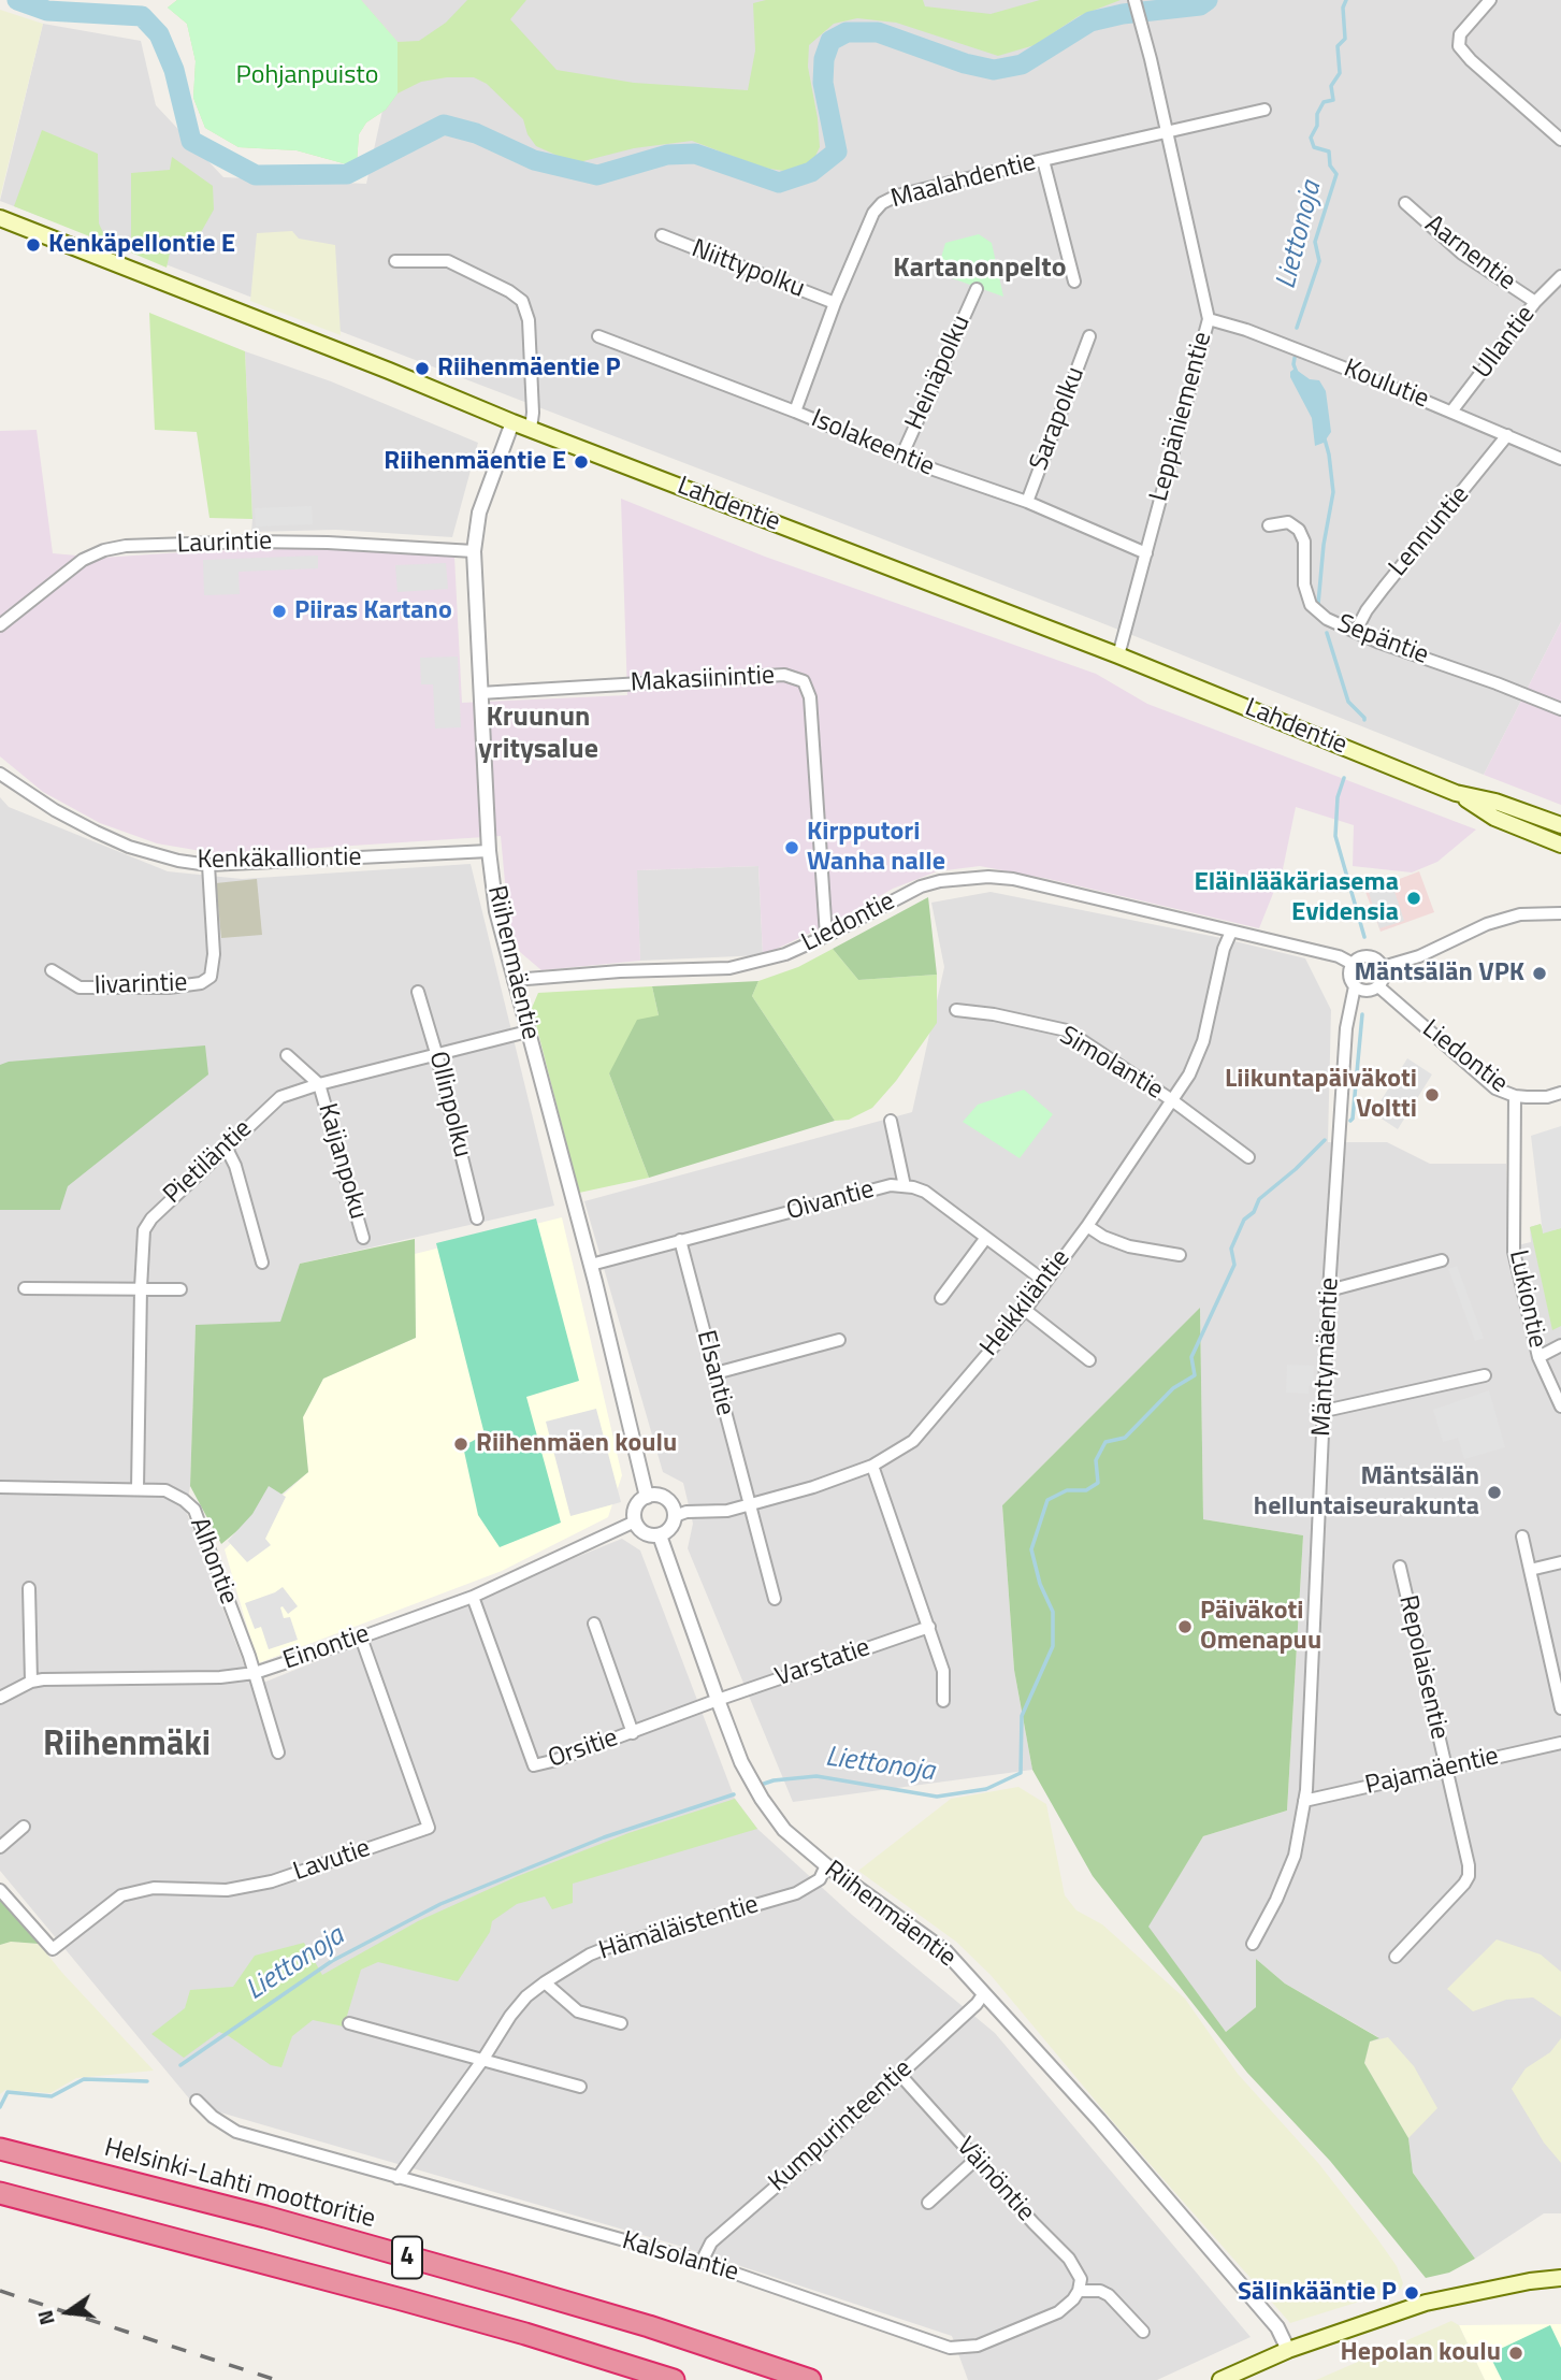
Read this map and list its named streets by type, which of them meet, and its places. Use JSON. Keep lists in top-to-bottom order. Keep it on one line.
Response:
{"streets":{"highway":["Helsinki-Lahti moottoritie","4"],"main road":["Lahdentie"],"street":["Maalahdentie","Aarnentie","Niittypolku","Ullantie","Heinäpolku","Koulutie","Leppäniementie","Sarapolku","Isolakeentie","Lennuntie","Laurintie","Sepäntie","Makasiinintie","Kenkäkalliontie","Liedontie","Riihenmäentie","Iivarintie","Simolantie","Ollinpolku","Kaijanpoku","Pietiläntie","Oivantie","Lukiontie","Heikkiläntie","Mäntymäentie","Elsantie","Alhontie","Einontie","Varstatie","Repolaisentie","Orsitie","Pajamäentie","Lavutie","Hämäläistentie","Kumpurinteentie","Väinöntie","Kalsolantie"]},"crossings":[["Maalahdentie","Niittypolku"],["Maalahdentie","Leppäniementie"],["Maalahdentie","Isolakeentie"],["Aarnentie","Ullantie"],["Ullantie","Koulutie"],["Heinäpolku","Isolakeentie"],["Koulutie","Leppäniementie"],["Koulutie","Lennuntie"],["Leppäniementie","Isolakeentie"],["Leppäniementie","Lahdentie"],["Sarapolku","Isolakeentie"],["Lahdentie","Riihenmäentie"],["Lennuntie","Sepäntie"],["Laurintie","Riihenmäentie"],["Makasiinintie","Liedontie"],["Makasiinintie","Riihenmäentie"],["Kenkäkalliontie","Riihenmäentie"],["Kenkäkalliontie","Iivarintie"],["Liedontie","Riihenmäentie"],["Liedontie","Lukiontie"],["Liedontie","Heikkiläntie"],["Liedontie","Mäntymäentie"],["Riihenmäentie","Pietiläntie"],["Riihenmäentie","Oivantie"],["Riihenmäentie","Heikkiläntie"],["Riihenmäentie","Einontie"],["Riihenmäentie","Varstatie"],["Riihenmäentie","Orsitie"],["Riihenmäentie","Hämäläistentie"],["Riihenmäentie","Kumpurinteentie"],["Simolantie","Heikkiläntie"],["Ollinpolku","Pietiläntie"],["Kaijanpoku","Pietiläntie"],["Pietiläntie","Alhontie"],["Oivantie","Heikkiläntie"],["Oivantie","Elsantie"],["Heikkiläntie","Elsantie"],["Heikkiläntie","Einontie"],["Mäntymäentie","Pajamäentie"],["Alhontie","Einontie"],["Einontie","Orsitie"],["Einontie","Lavutie"],["Varstatie","Orsitie"],["Repolaisentie","Pajamäentie"],["Hämäläistentie","Kalsolantie"],["Kumpurinteentie","Väinöntie"],["Kumpurinteentie","Kalsolantie"],["Väinöntie","Kalsolantie"]],"districts":["Kartanonpelto","Kruunun yritysalue","Riihenmäki"],"water":["Liettonoja"],"parks":["Pohjanpuisto"],"places":["Kenkäpellontie E","Riihenmäentie P","Riihenmäentie E","Piiras Kartano","Kirpputori Wanha nalle","Eläinlääkäriasema Evidensia","Mäntsälän VPK","Liikuntapäiväkoti Voltti","Riihenmäen koulu","Mäntsälän helluntaiseurakunta","Päiväkoti Omenapuu","Sälinkääntie P","Hepolan koulu"],"north":"left"}
